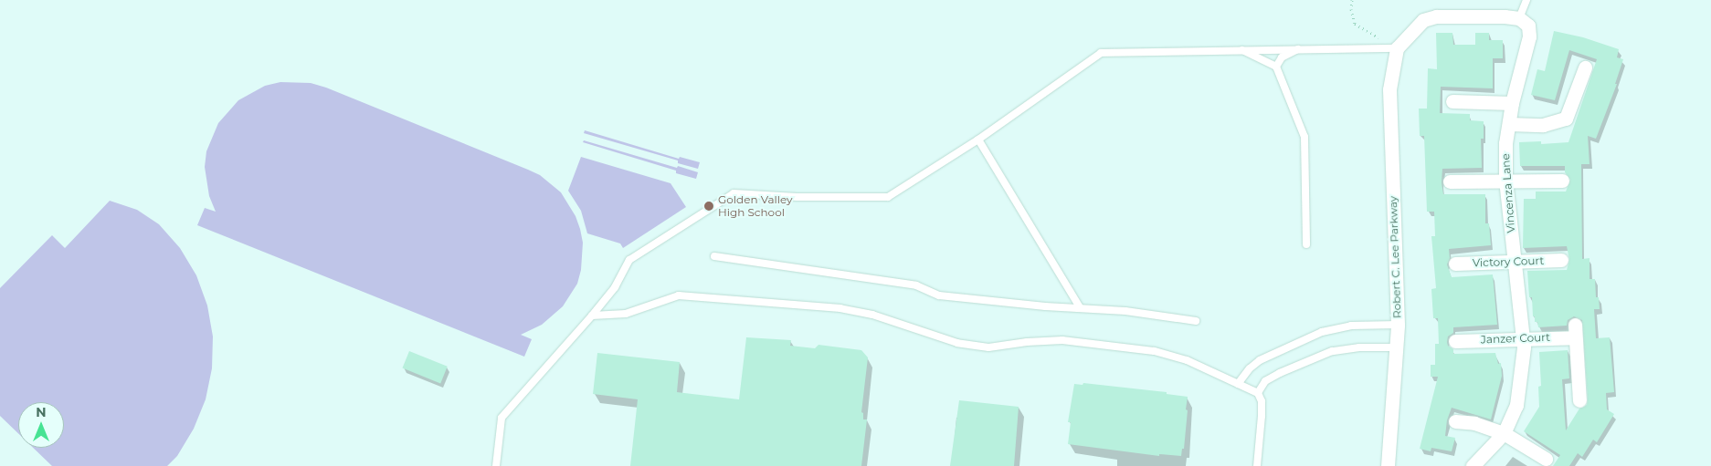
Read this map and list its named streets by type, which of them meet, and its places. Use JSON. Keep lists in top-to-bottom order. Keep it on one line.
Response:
{"streets":{"street":["Vincenza Lane","Robert C. Lee Parkway","Victory Court","Janzer Court"]},"crossings":[["Vincenza Lane","Victory Court"],["Vincenza Lane","Janzer Court"]],"places":["Golden Valley High School"],"north":"top"}
